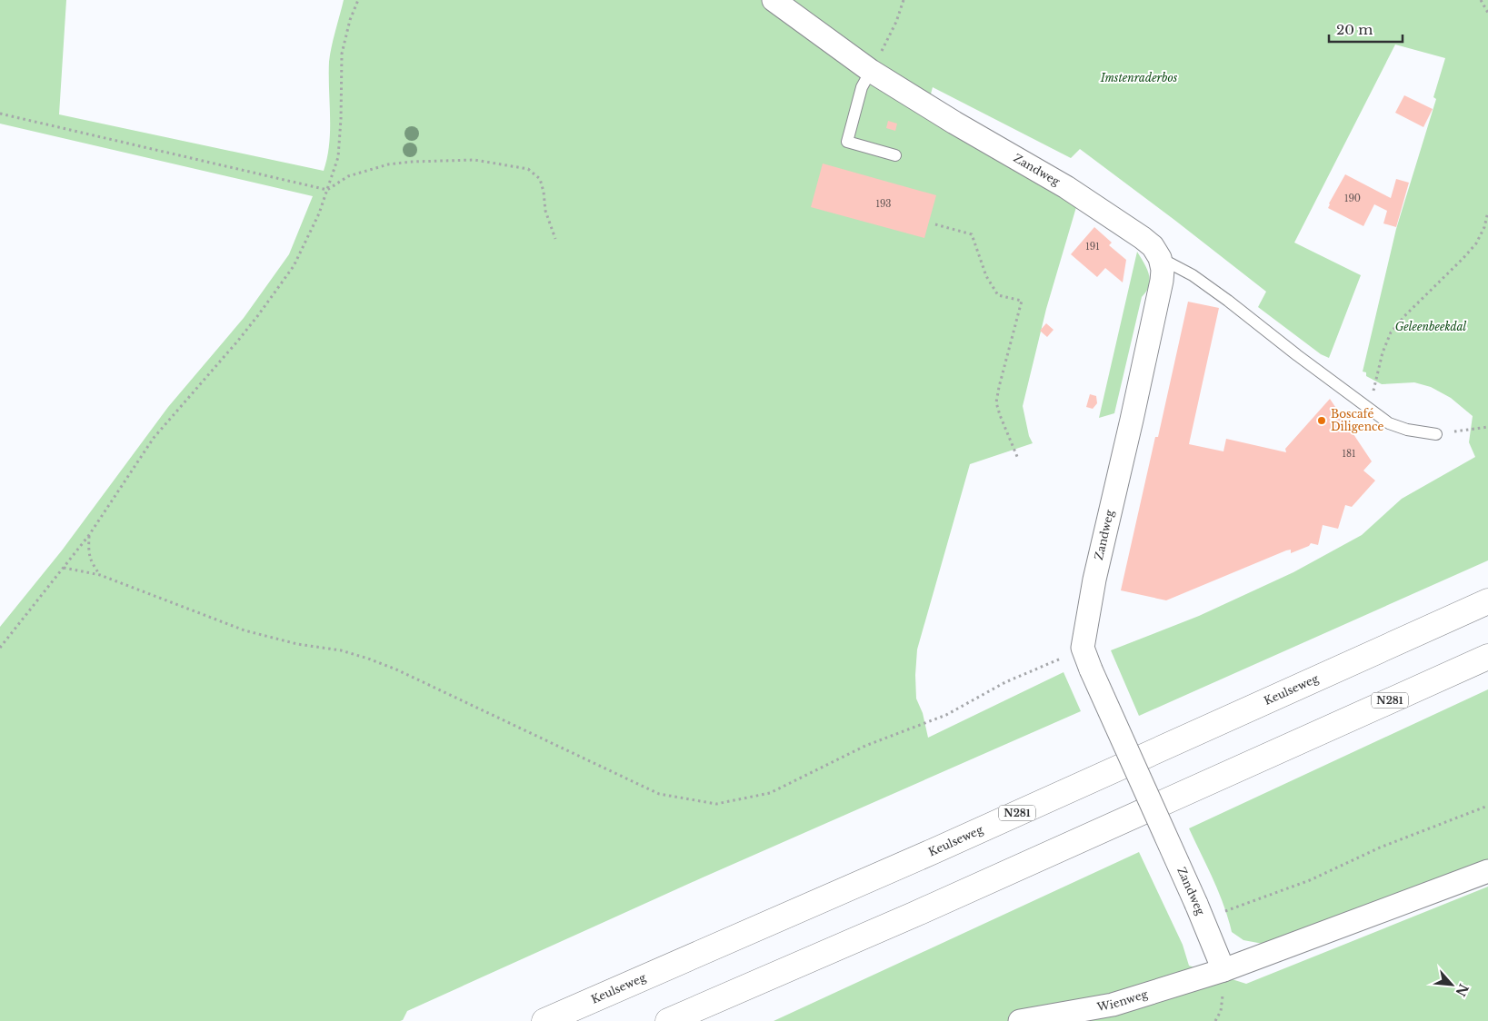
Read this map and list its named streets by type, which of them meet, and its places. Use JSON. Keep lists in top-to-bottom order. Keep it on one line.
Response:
{"streets":{"highway":["Keulseweg","N281"],"street":["Zandweg","Wienweg"]},"crossings":[["Zandweg","Wienweg"]],"parks":["Imstenraderbos","Geleenbeekdal"],"places":["Boscafé Diligence"],"house_numbers":["190","193","191","181"],"scale_bar":"20 m","north":"bottom right"}
